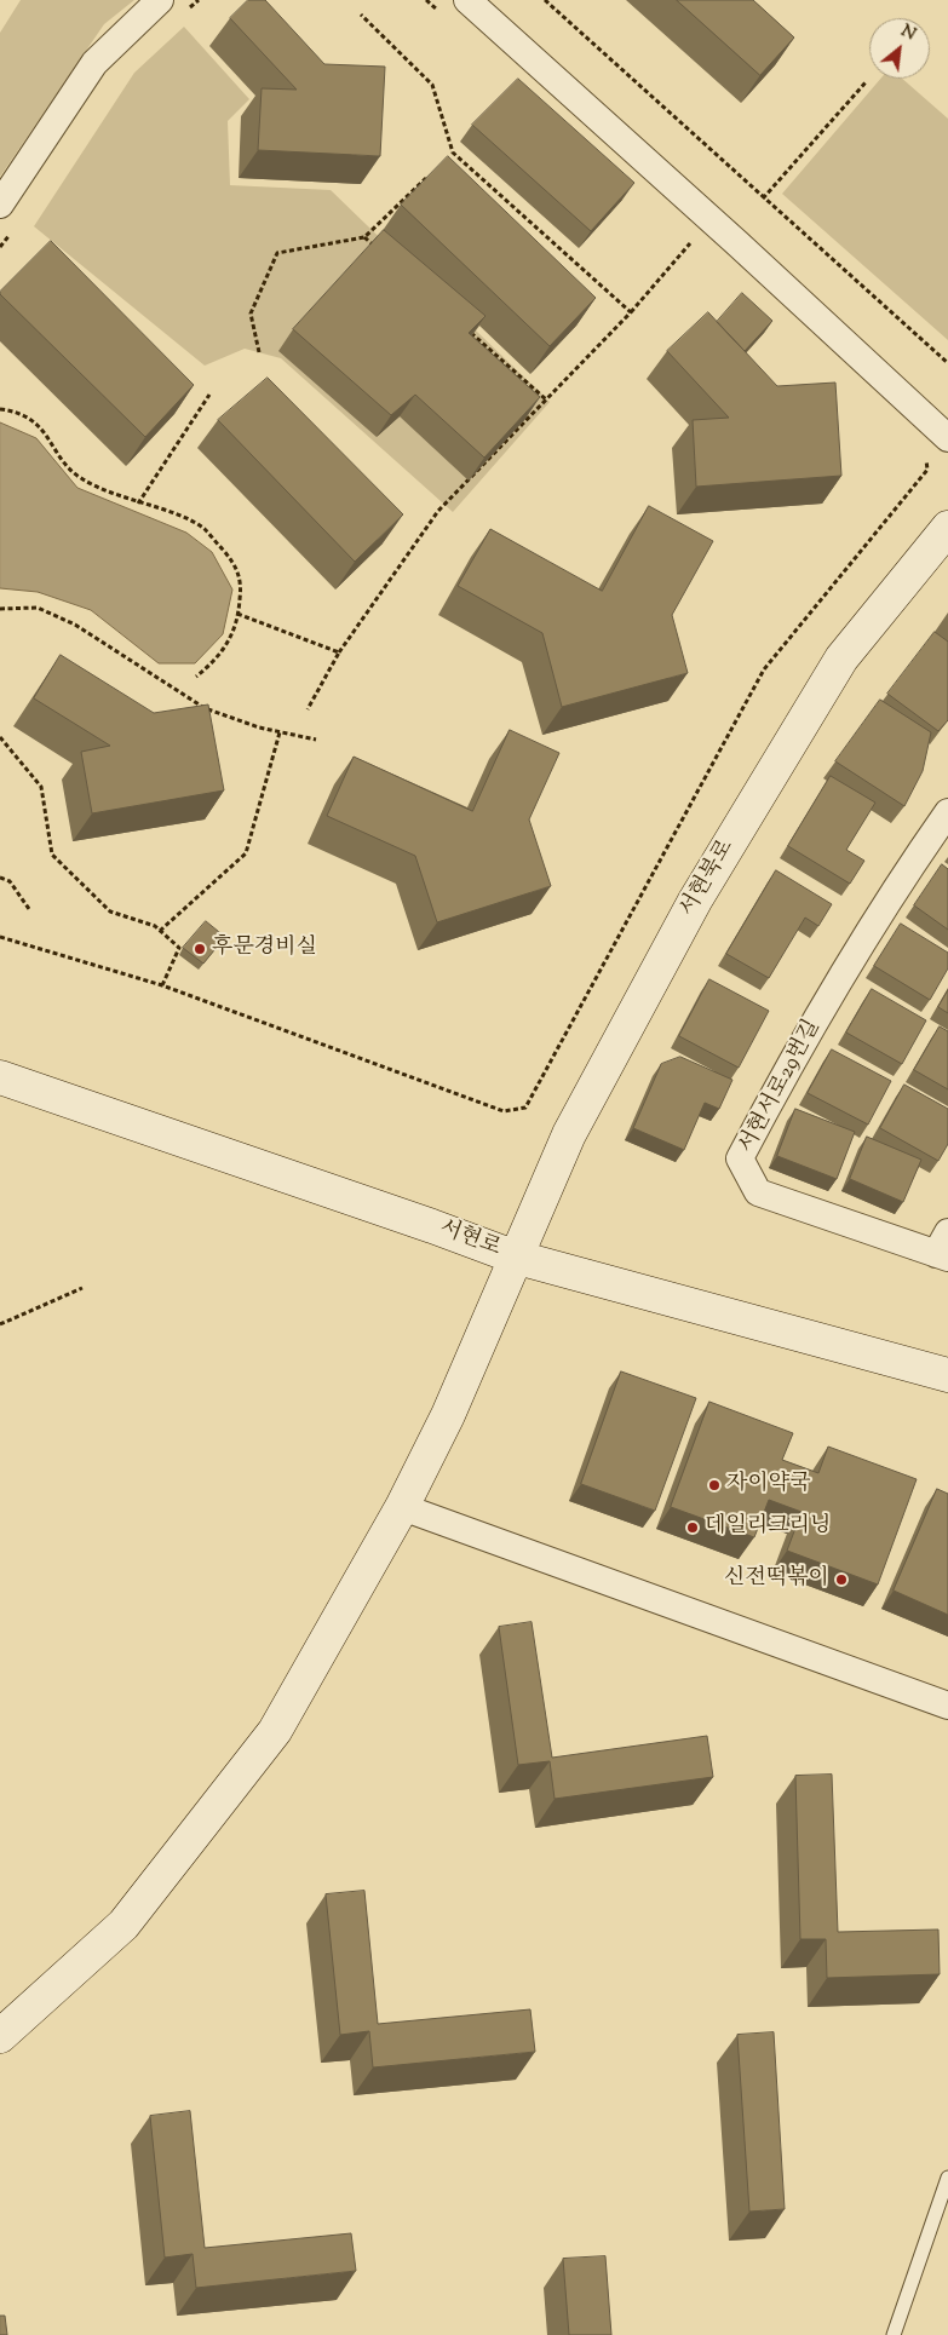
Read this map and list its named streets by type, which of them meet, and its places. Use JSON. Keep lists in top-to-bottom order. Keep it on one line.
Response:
{"streets":{"street":["서현북로","서현서로29번길","서현로"]},"crossings":[["서현북로","서현로"]],"places":["후문경비실","자이약국","데일리크리닝","신전떡볶이"],"north":"top right"}
